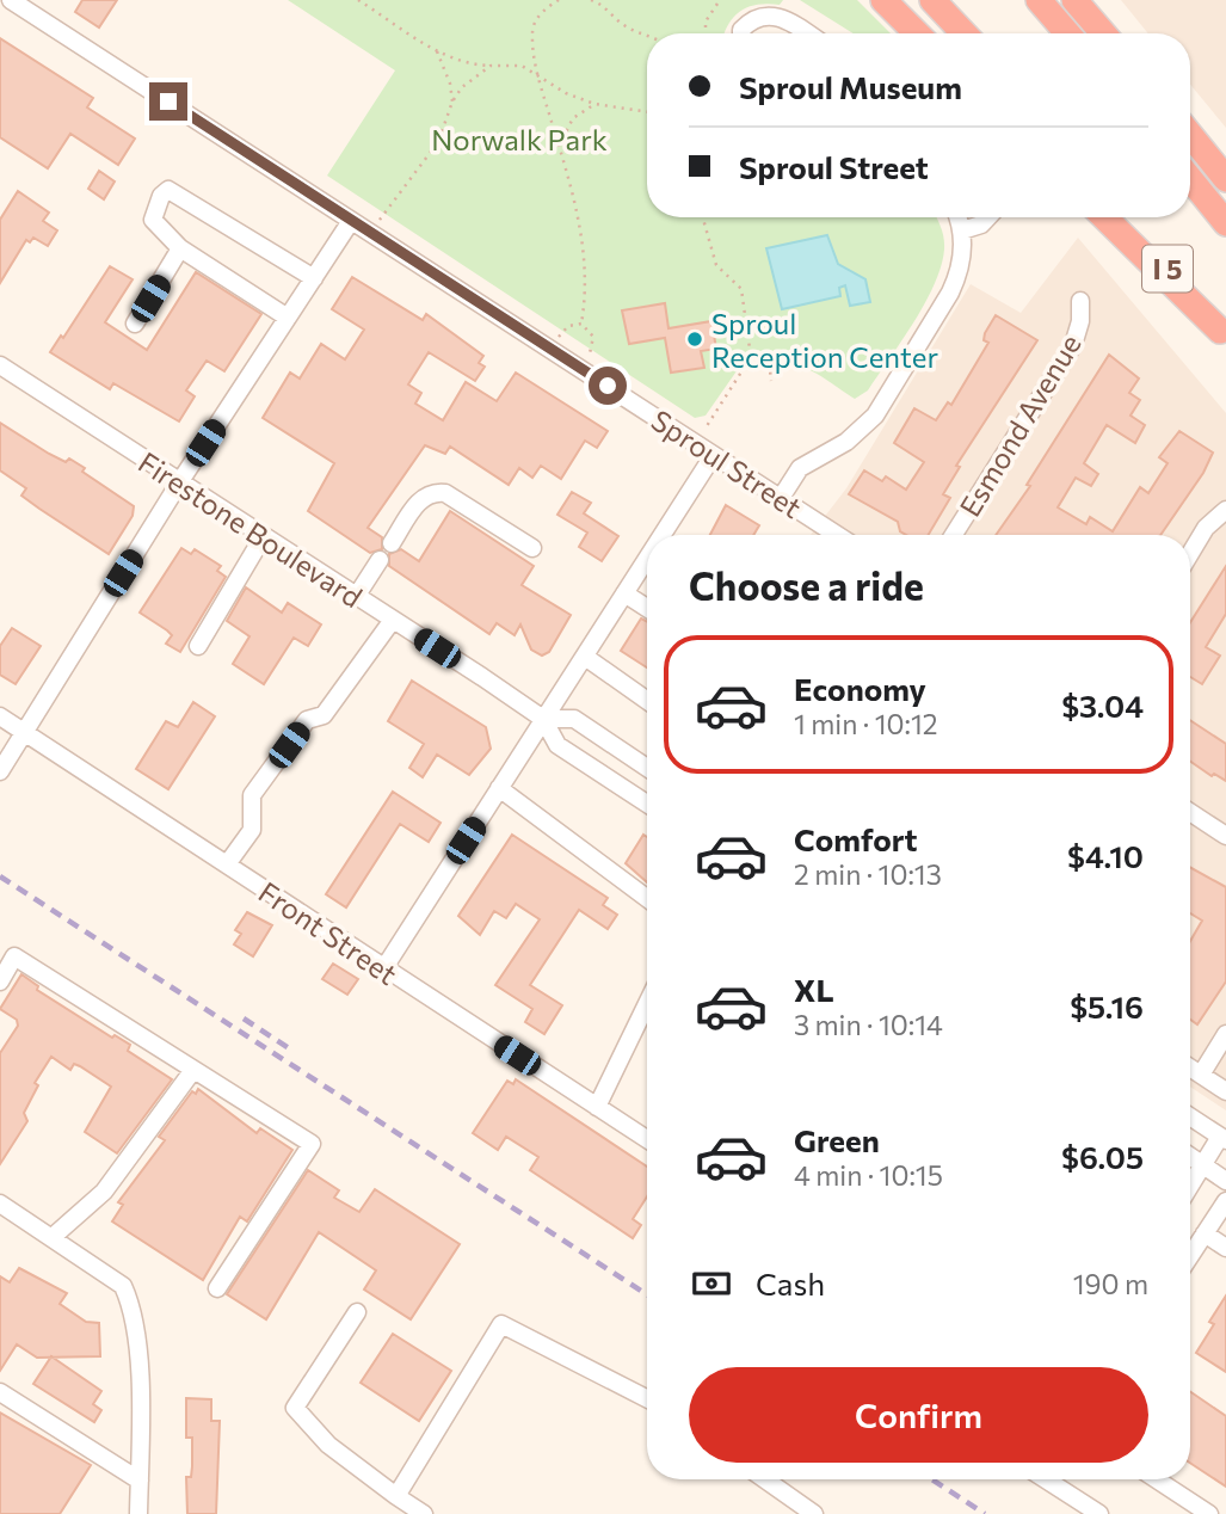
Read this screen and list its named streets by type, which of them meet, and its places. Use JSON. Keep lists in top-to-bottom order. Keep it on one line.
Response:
{"streets":{"highway":["I 5"],"street":["Esmond Avenue","Sproul Street","Firestone Boulevard","Front Street"]},"parks":["Norwalk Park"],"places":["Sproul Reception Center"],"page":{"banner":["Sproul Museum","Sproul Street"],"heading":"Choose a ride","list":[{"name":"Economy","note":"1 min · 10:12","value":"$3.04"},{"name":"Comfort","note":"2 min · 10:13","value":"$4.10"},{"name":"XL","note":"3 min · 10:14","value":"$5.16"},{"name":"Green","note":"4 min · 10:15","value":"$6.05"}],"pay":["Cash","190 m"],"buttons":"Confirm"}}
